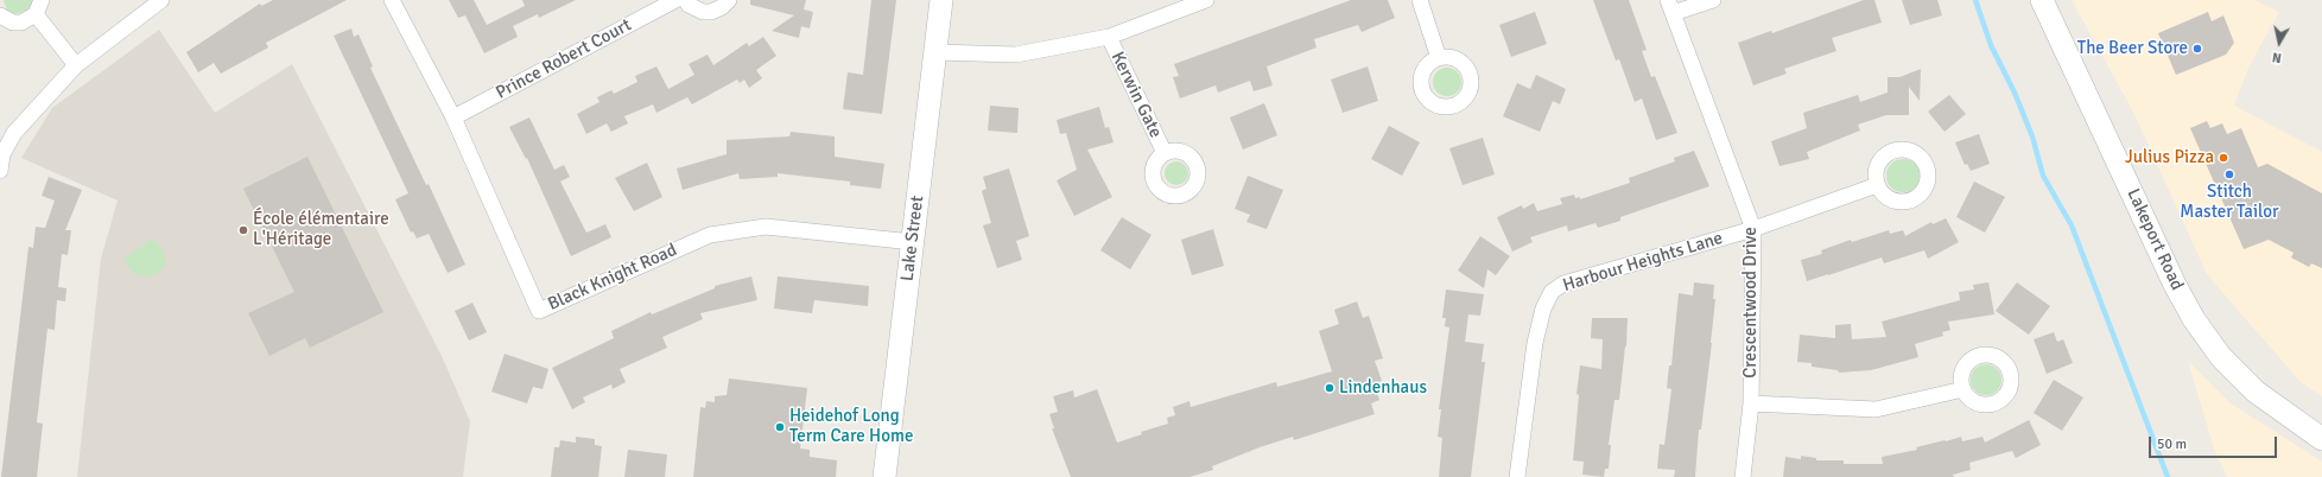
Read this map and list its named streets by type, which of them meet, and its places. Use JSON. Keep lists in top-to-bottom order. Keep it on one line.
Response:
{"streets":{"main road":["Lake Street","Lakeport Road"],"street":["Prince Robert Court","Kerwin Gate","Harbour Heights Lane","Black Knight Road","Crescentwood Drive"]},"crossings":[["Prince Robert Court","Black Knight Road"],["Lake Street","Black Knight Road"],["Harbour Heights Lane","Crescentwood Drive"]],"places":["The Beer Store","Julius Pizza","Stitch Master Tailor","École élémentaire L'Héritage","Lindenhaus","Heidehof Long Term Care Home"],"scale_bar":"50 m","north":"bottom"}
